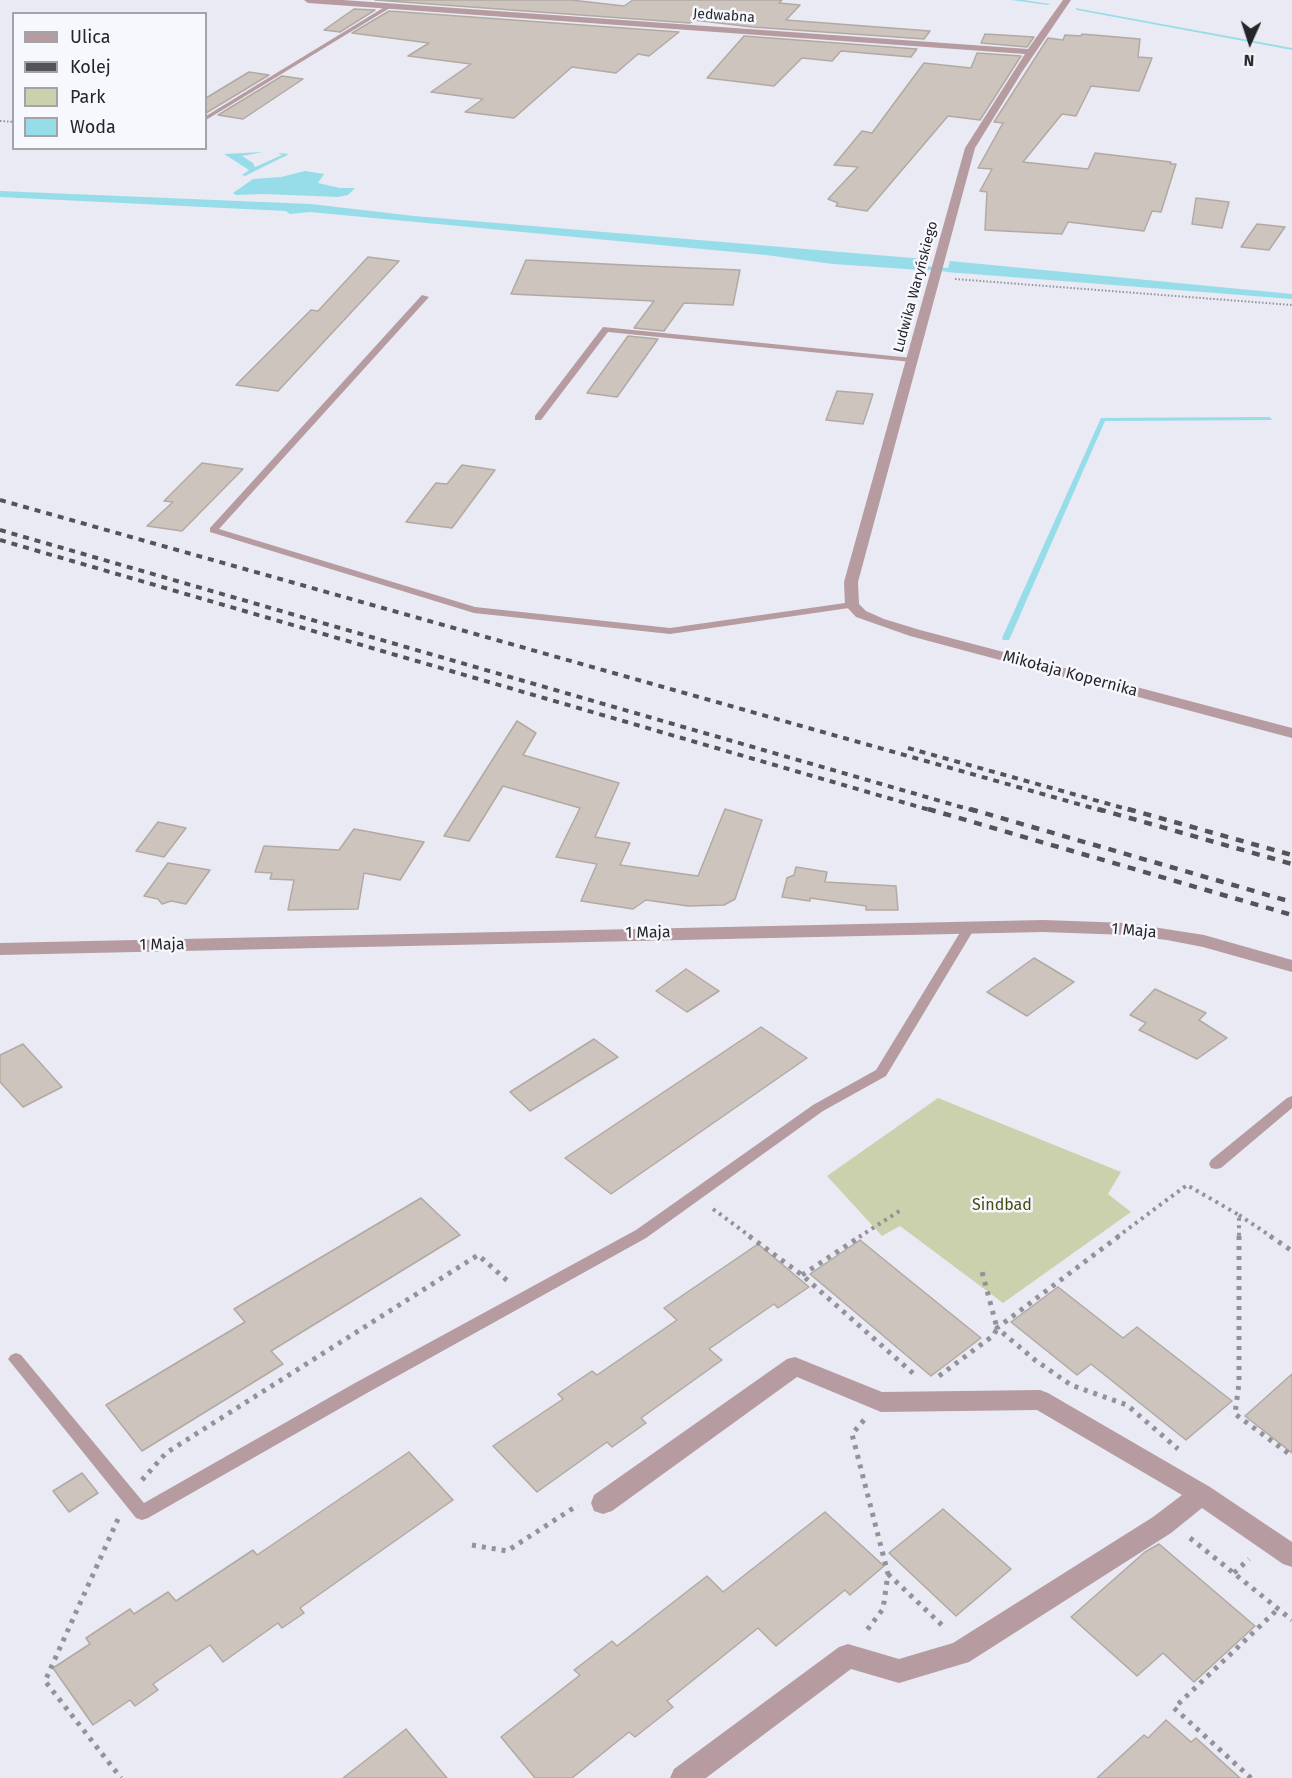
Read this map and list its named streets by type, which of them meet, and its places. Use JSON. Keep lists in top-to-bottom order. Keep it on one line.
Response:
{"streets":{"street":["Jedwabna","Ludwika Waryńskiego","Mikołaja Kopernika","1 Maja"]},"crossings":[["Jedwabna","Ludwika Waryńskiego"],["Ludwika Waryńskiego","Mikołaja Kopernika"]],"parks":["Sindbad"],"legend":["Ulica","Kolej","Park","Woda"],"north":"bottom"}
